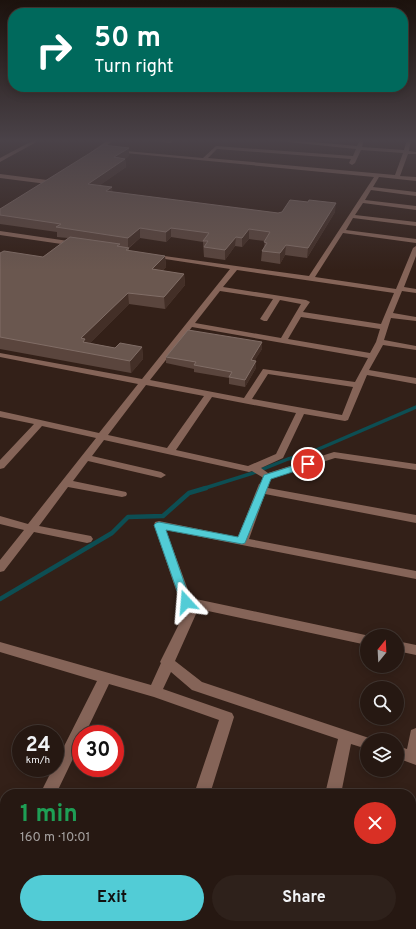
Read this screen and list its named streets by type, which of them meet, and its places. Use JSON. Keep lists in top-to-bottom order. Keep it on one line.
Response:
{"north":"top","page":{"turn":["50 m","Turn right"],"speed":"24 km/h","limit":"30","heading":["1 min","160 m · 10:01"],"buttons":["Exit","Share"]}}
